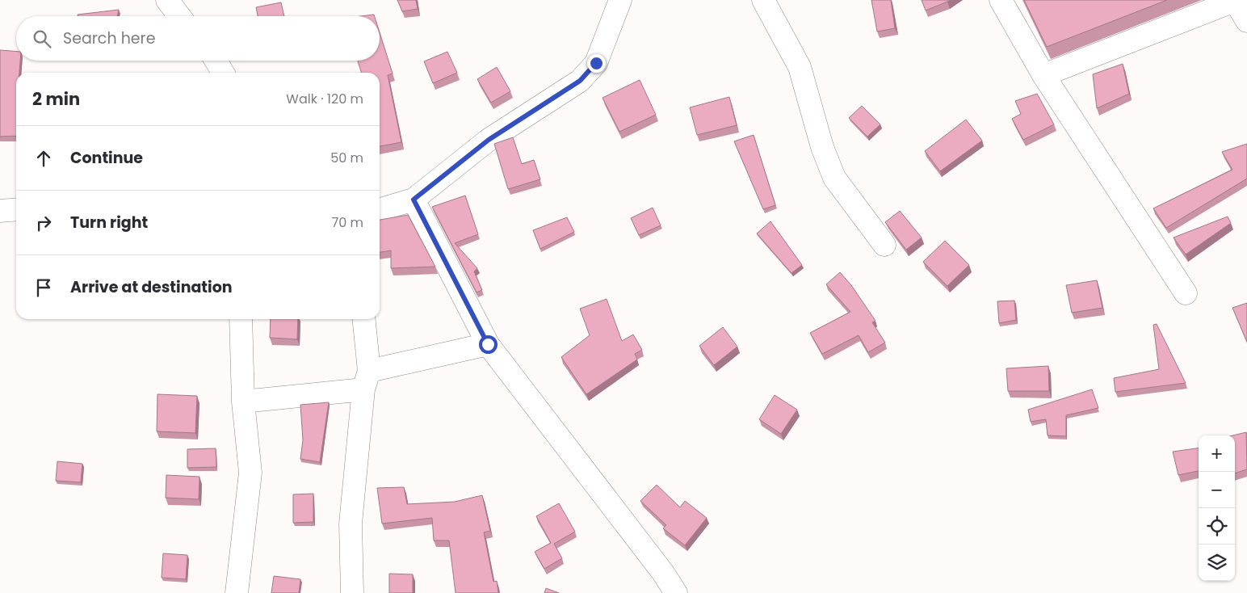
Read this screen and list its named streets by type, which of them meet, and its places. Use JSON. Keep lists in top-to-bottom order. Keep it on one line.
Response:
{"page":{"search":"Search here","heading":["2 min","Walk · 120 m"],"list":[["Continue","50 m"],["Turn right","70 m"],"Arrive at destination"],"map_buttons":["+","−"]}}
